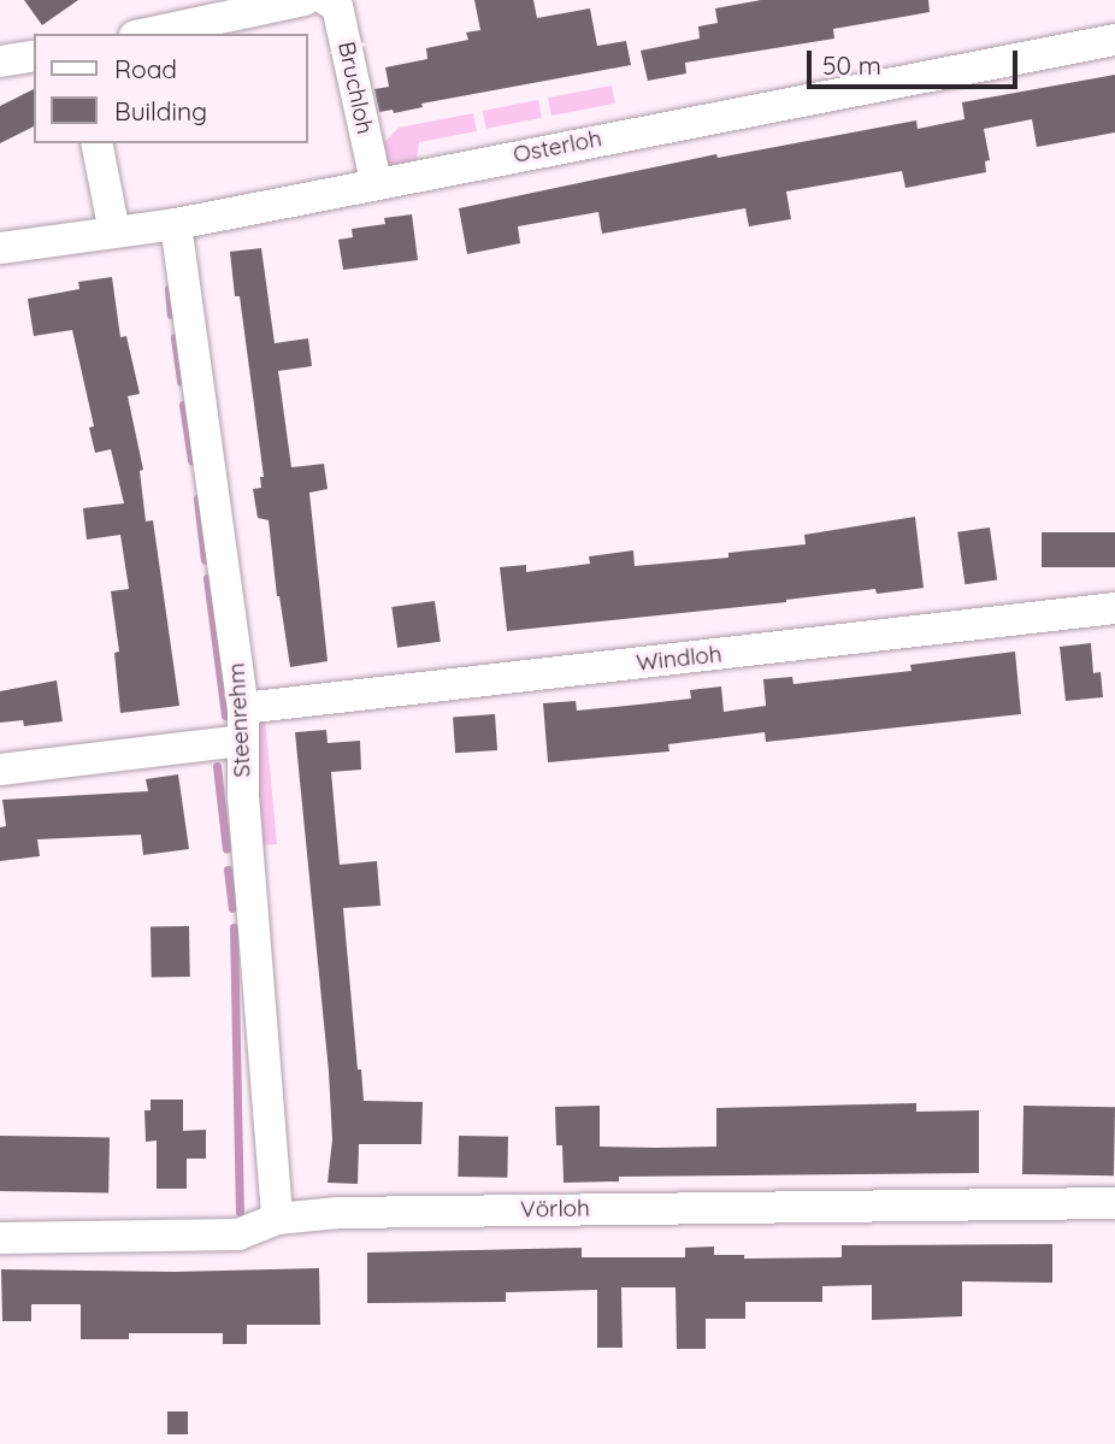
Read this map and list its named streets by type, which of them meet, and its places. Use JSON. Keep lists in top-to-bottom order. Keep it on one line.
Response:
{"streets":{"street":["Bruchloh","Osterloh","Windloh","Steenrehm","Vörloh"]},"crossings":[["Bruchloh","Osterloh"],["Osterloh","Steenrehm"],["Windloh","Steenrehm"],["Steenrehm","Vörloh"]],"legend":["Road","Building"],"scale_bar":"50 m"}
